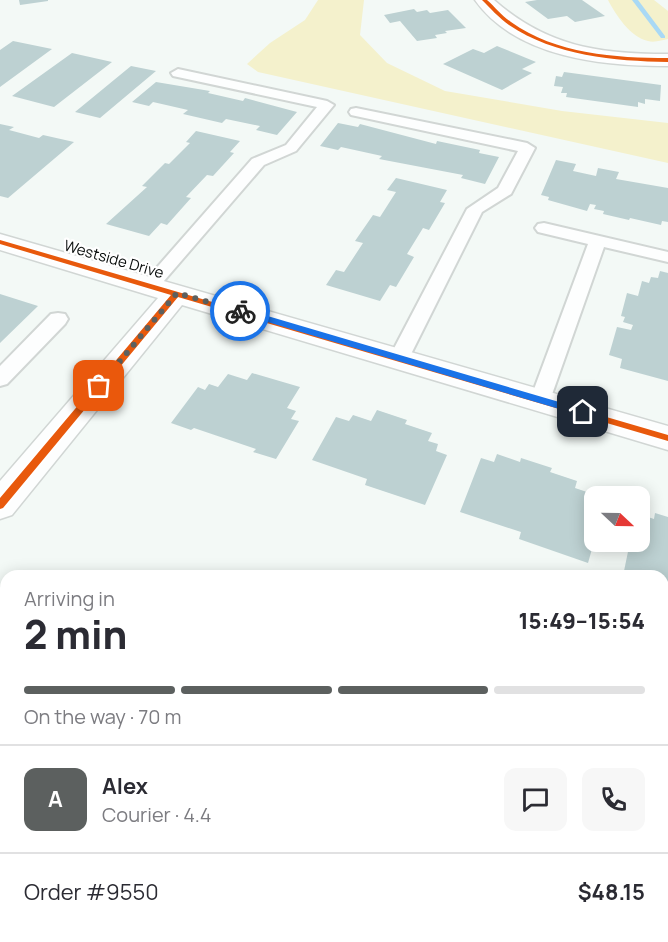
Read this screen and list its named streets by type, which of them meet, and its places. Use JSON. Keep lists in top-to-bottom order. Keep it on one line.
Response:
{"streets":{"street":["Westside Drive"]},"north":"right","page":{"heading":["2 min","Arriving in","15:49–15:54"],"panel":["Alex","Courier · 4.4","Order #9550","$48.15"],"bar":"On the way · 70 m","round":"A"}}
